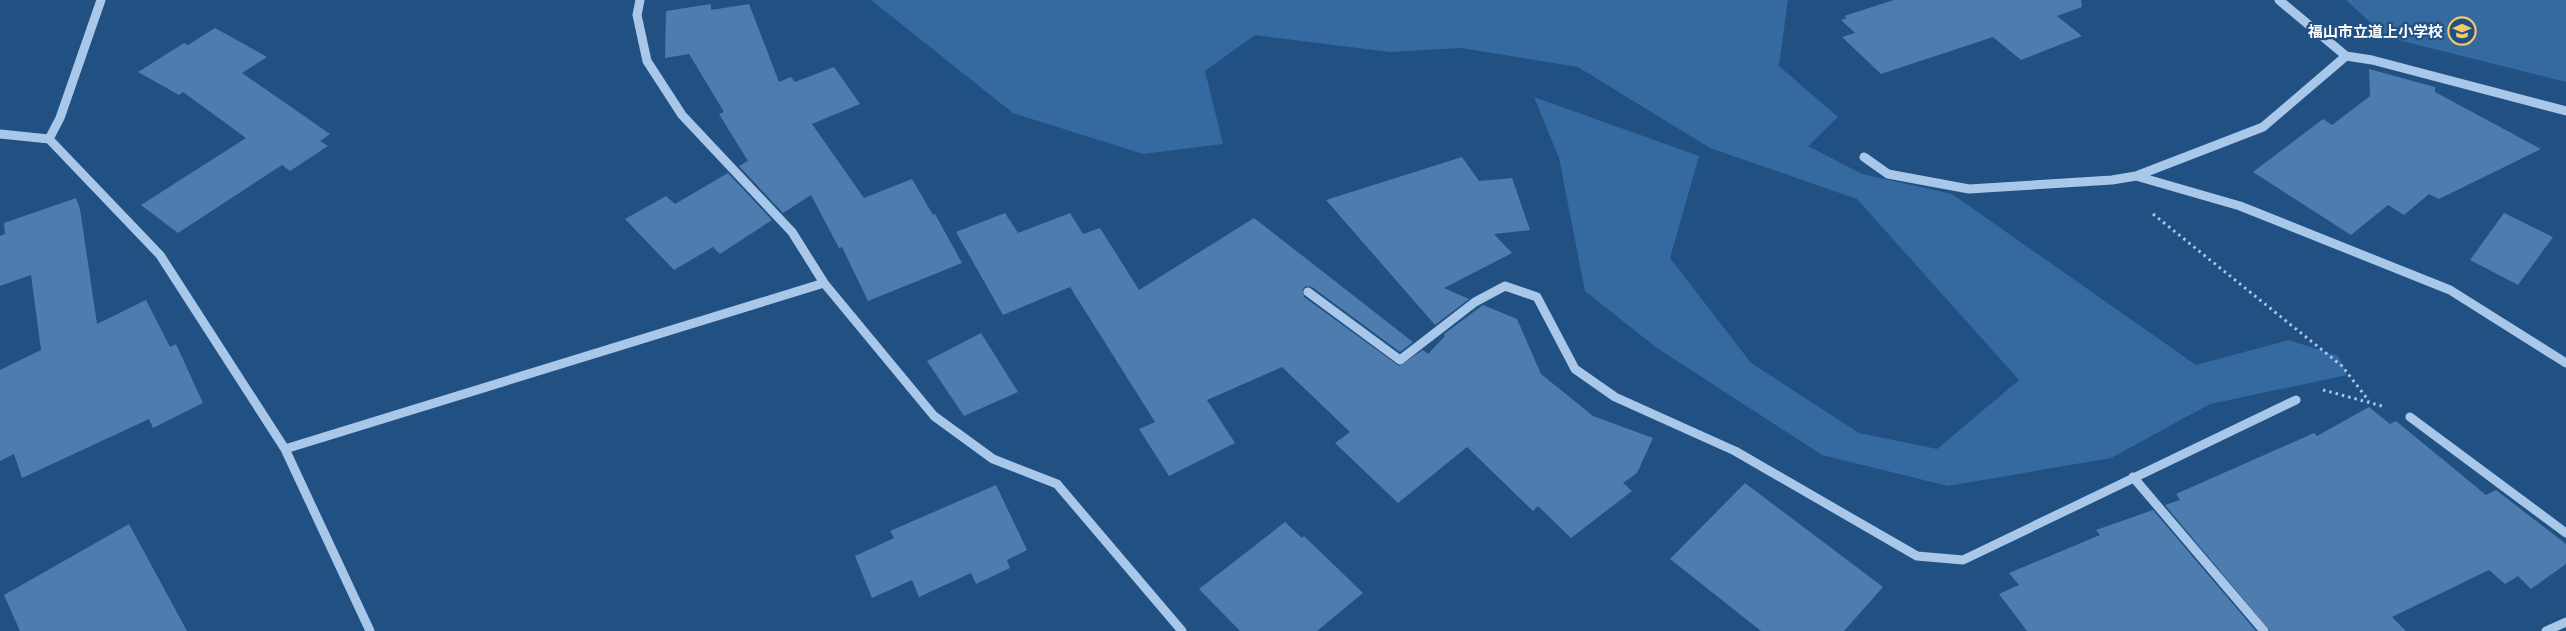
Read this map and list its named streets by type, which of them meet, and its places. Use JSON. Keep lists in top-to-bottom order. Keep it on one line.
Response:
{"places":{"school or university":["福山市立道上小学校"]}}
